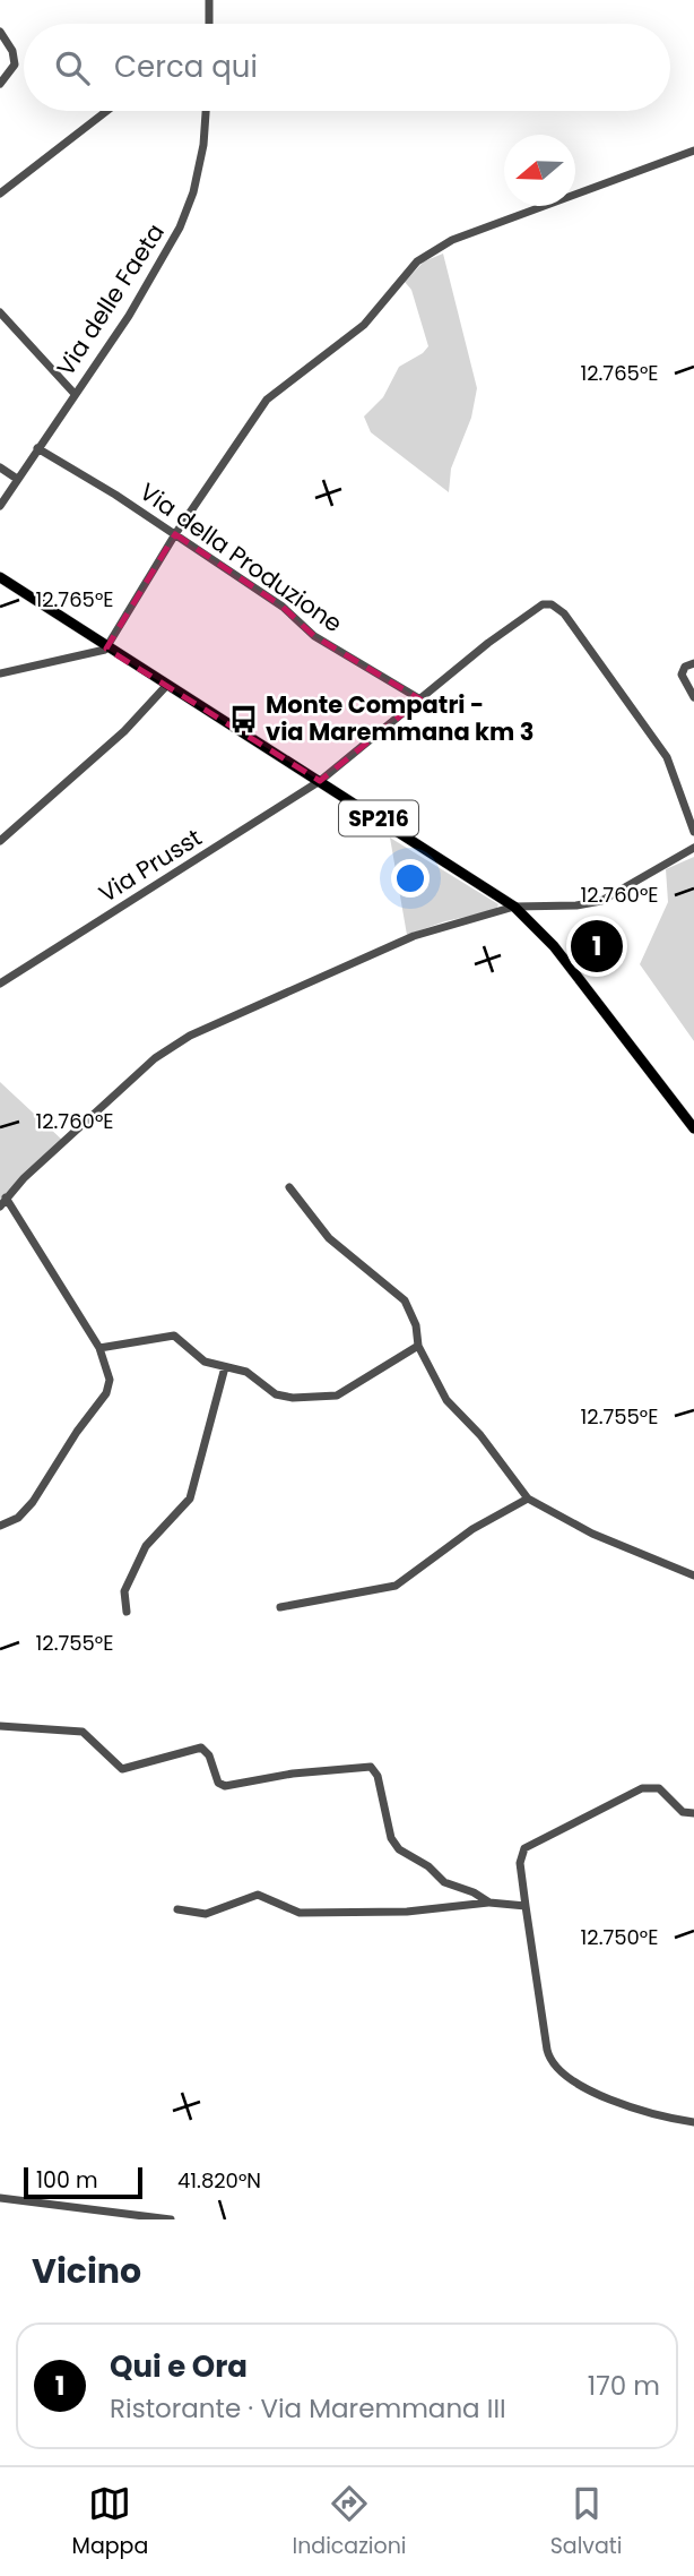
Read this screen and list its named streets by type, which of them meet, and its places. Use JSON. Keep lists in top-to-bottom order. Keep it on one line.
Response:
{"streets":{"main road":["SP216"],"street":["Via delle Faeta","Via della Produzione","Via Prusst"]},"crossings":[["Via delle Faeta","Via della Produzione"],["Via della Produzione","Via Prusst"],["SP216","Via Prusst"]],"places":{"bus stop":["Monte Compatri - via Maremmana km 3"]},"scale_bar":"100 m","north":"left","page":{"search":"Cerca qui","pins":"1","scale":"100 m","heading":"Vicino","list":[{"mark":"1","name":"Qui e Ora","note":"Ristorante · Via Maremmana III","value":"170 m"}],"nav":["Mappa","Indicazioni","Salvati"]},"coordinates":["12.765°E","12.760°E","12.755°E","12.750°E","41.820°N"]}
